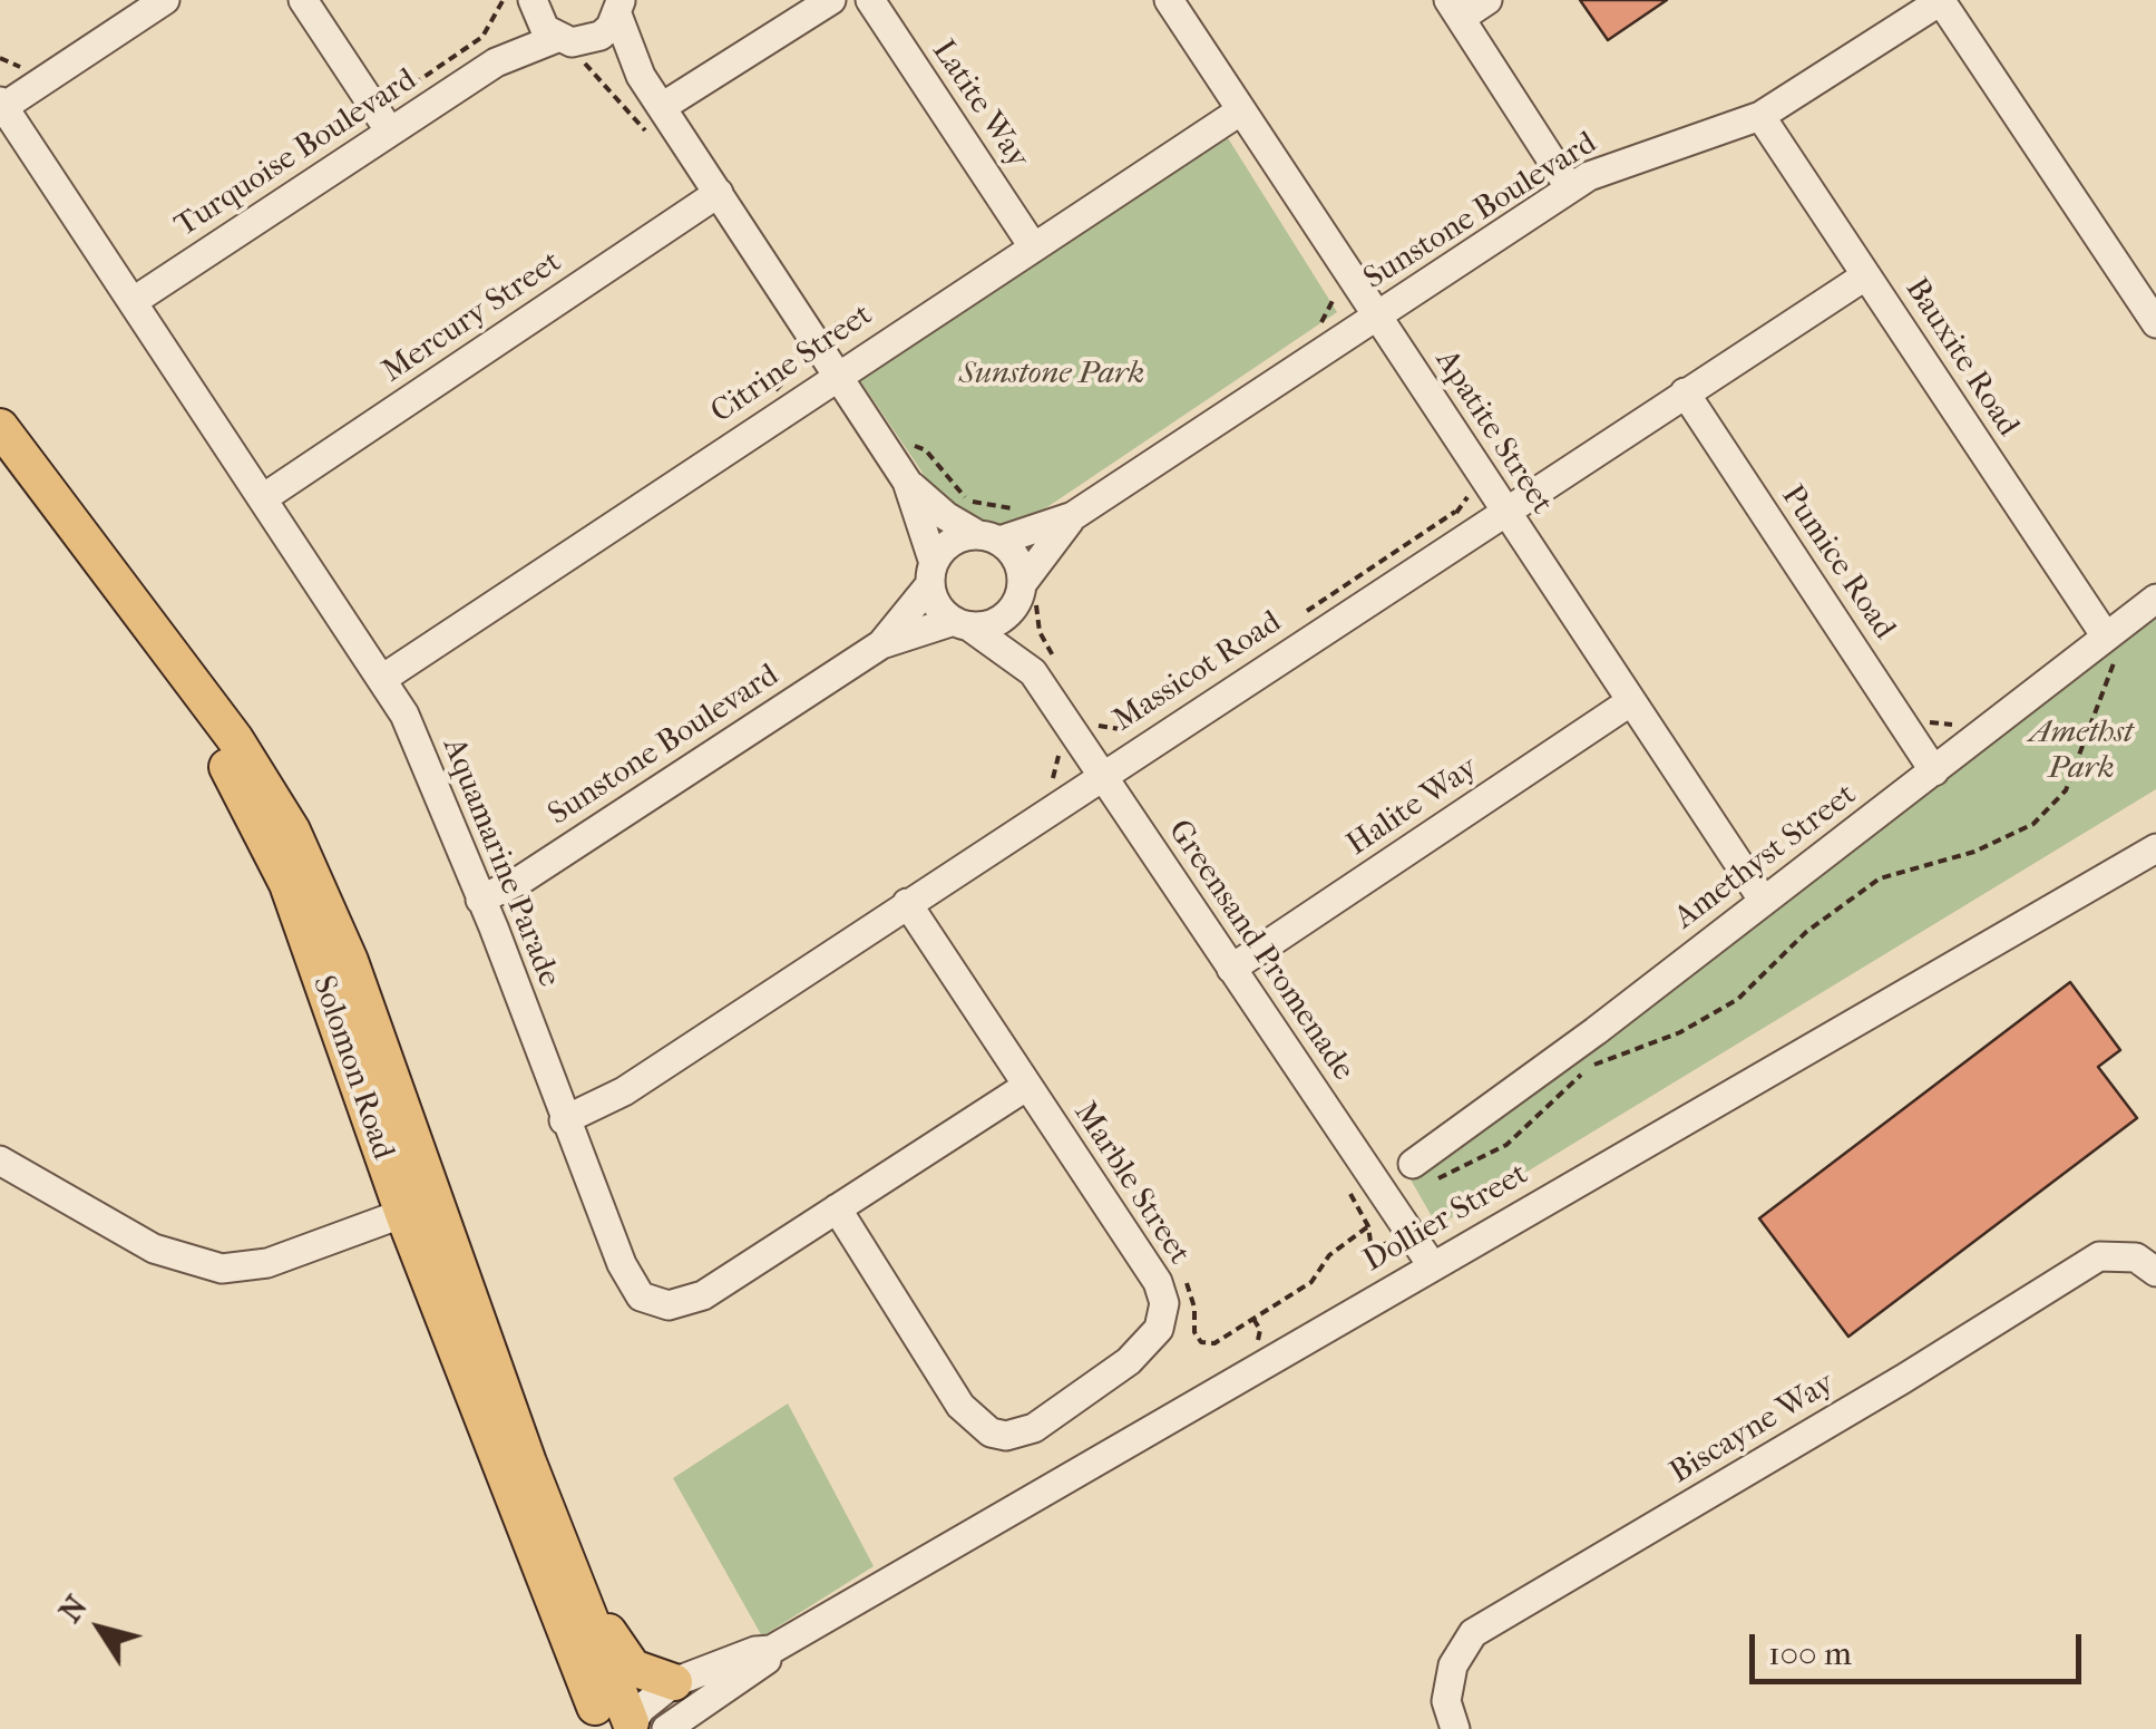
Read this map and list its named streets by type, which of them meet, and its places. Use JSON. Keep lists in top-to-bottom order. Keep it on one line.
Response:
{"streets":{"main road":["Solomon Road"],"street":["Latite Way","Turquoise Boulevard","Sunstone Boulevard","Mercury Street","Bauxite Road","Citrine Street","Apatite Street","Pumice Road","Massicot Road","Halite Way","Amethyst Street","Aquamarine Parade","Greensand Promenade","Marble Street","Dollier Street","Biscayne Way"]},"crossings":[["Latite Way","Citrine Street"],["Turquoise Boulevard","Aquamarine Parade"],["Sunstone Boulevard","Bauxite Road"],["Sunstone Boulevard","Apatite Street"],["Sunstone Boulevard","Aquamarine Parade"],["Sunstone Boulevard","Greensand Promenade"],["Mercury Street","Aquamarine Parade"],["Bauxite Road","Massicot Road"],["Bauxite Road","Amethyst Street"],["Citrine Street","Apatite Street"],["Citrine Street","Aquamarine Parade"],["Apatite Street","Massicot Road"],["Apatite Street","Halite Way"],["Apatite Street","Amethyst Street"],["Pumice Road","Massicot Road"],["Pumice Road","Amethyst Street"],["Massicot Road","Aquamarine Parade"],["Massicot Road","Greensand Promenade"],["Massicot Road","Marble Street"],["Halite Way","Greensand Promenade"],["Aquamarine Parade","Marble Street"],["Greensand Promenade","Dollier Street"],["Solomon Road","Dollier Street"]],"parks":["Sunstone Park","Amethst Park"],"scale_bar":"100 m","north":"top left"}
